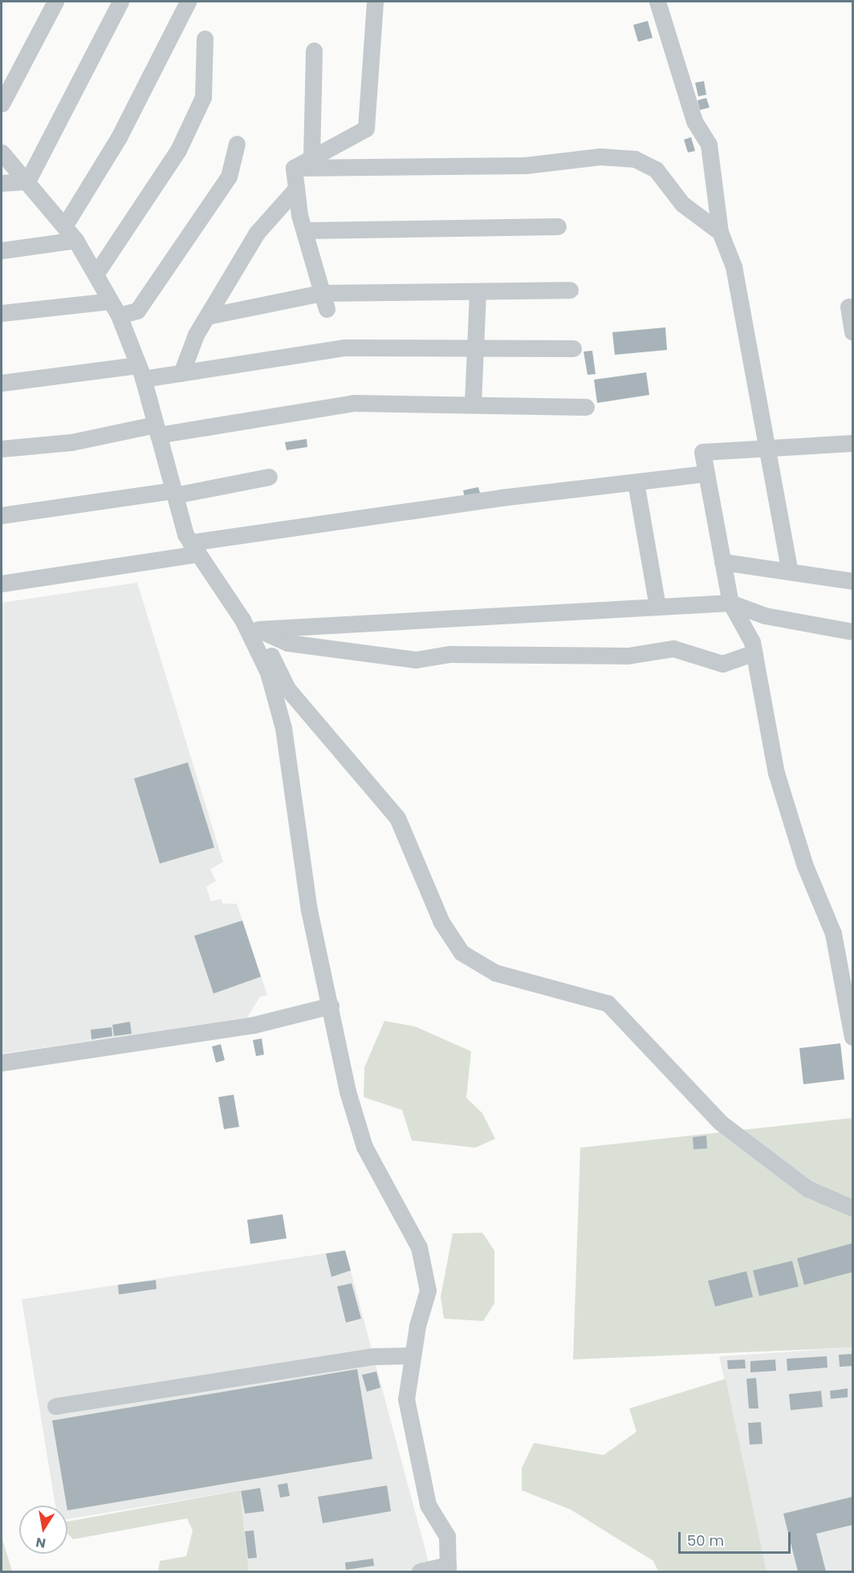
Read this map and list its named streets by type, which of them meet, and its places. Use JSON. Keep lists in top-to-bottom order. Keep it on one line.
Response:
{"scale_bar":"50 m","north":"bottom"}
